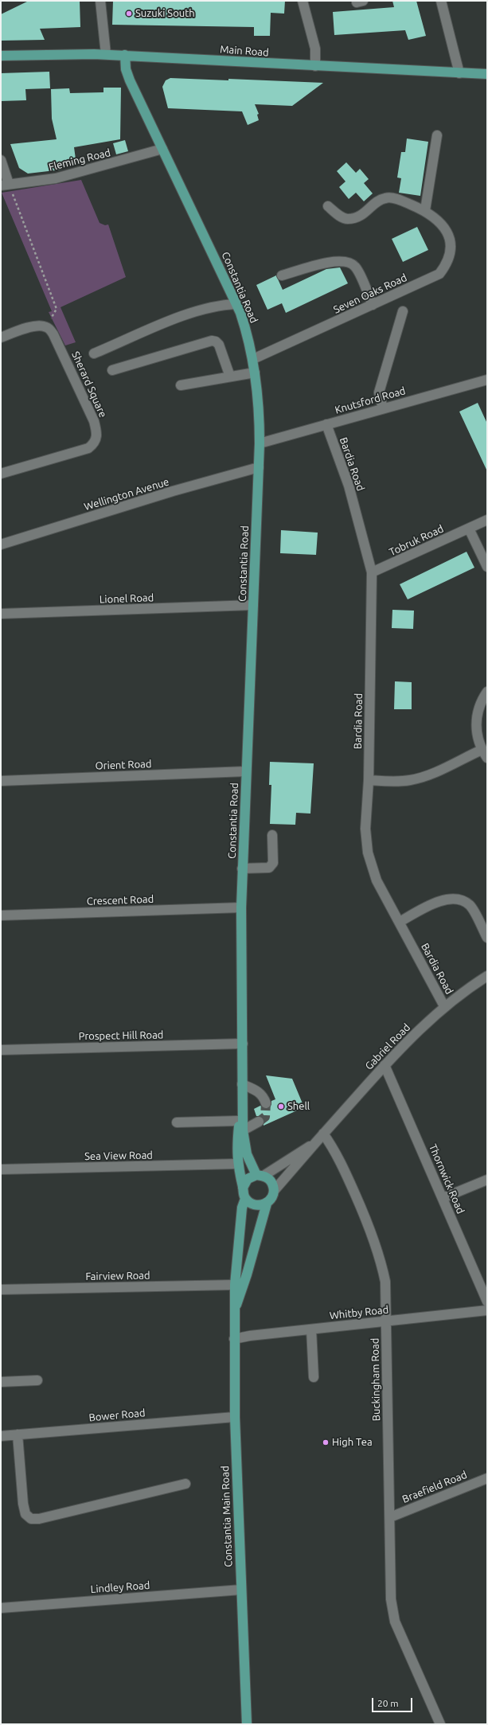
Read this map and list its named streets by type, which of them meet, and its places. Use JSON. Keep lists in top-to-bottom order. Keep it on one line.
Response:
{"streets":{"main road":["Main Road","Constantia Road","Constantia Main Road"],"street":["Fleming Road","Seven Oaks Road","Sherard Square","Knutsford Road","Bardia Road","Wellington Avenue","Tobruk Road","Lionel Road","Orient Road","Crescent Road","Prospect Hill Road","Gabriel Road","Sea View Road","Thornwick Road","Fairview Road","Whitby Road","Buckingham Road","Bower Road","Braefield Road","Lindley Road"]},"crossings":[["Main Road","Constantia Road"],["Fleming Road","Constantia Road"],["Constantia Road","Seven Oaks Road"],["Constantia Road","Knutsford Road"],["Constantia Road","Wellington Avenue"],["Constantia Road","Lionel Road"],["Constantia Road","Orient Road"],["Constantia Road","Crescent Road"],["Constantia Road","Prospect Hill Road"],["Constantia Road","Gabriel Road"],["Constantia Road","Sea View Road"],["Constantia Road","Constantia Main Road"],["Knutsford Road","Bardia Road"],["Bardia Road","Tobruk Road"],["Bardia Road","Gabriel Road"],["Gabriel Road","Thornwick Road"],["Gabriel Road","Buckingham Road"],["Gabriel Road","Constantia Main Road"],["Fairview Road","Constantia Main Road"],["Whitby Road","Buckingham Road"],["Whitby Road","Constantia Main Road"],["Buckingham Road","Braefield Road"],["Bower Road","Constantia Main Road"],["Constantia Main Road","Lindley Road"]],"places":["Suzuki South","Shell","High Tea"],"scale_bar":"20 m"}
